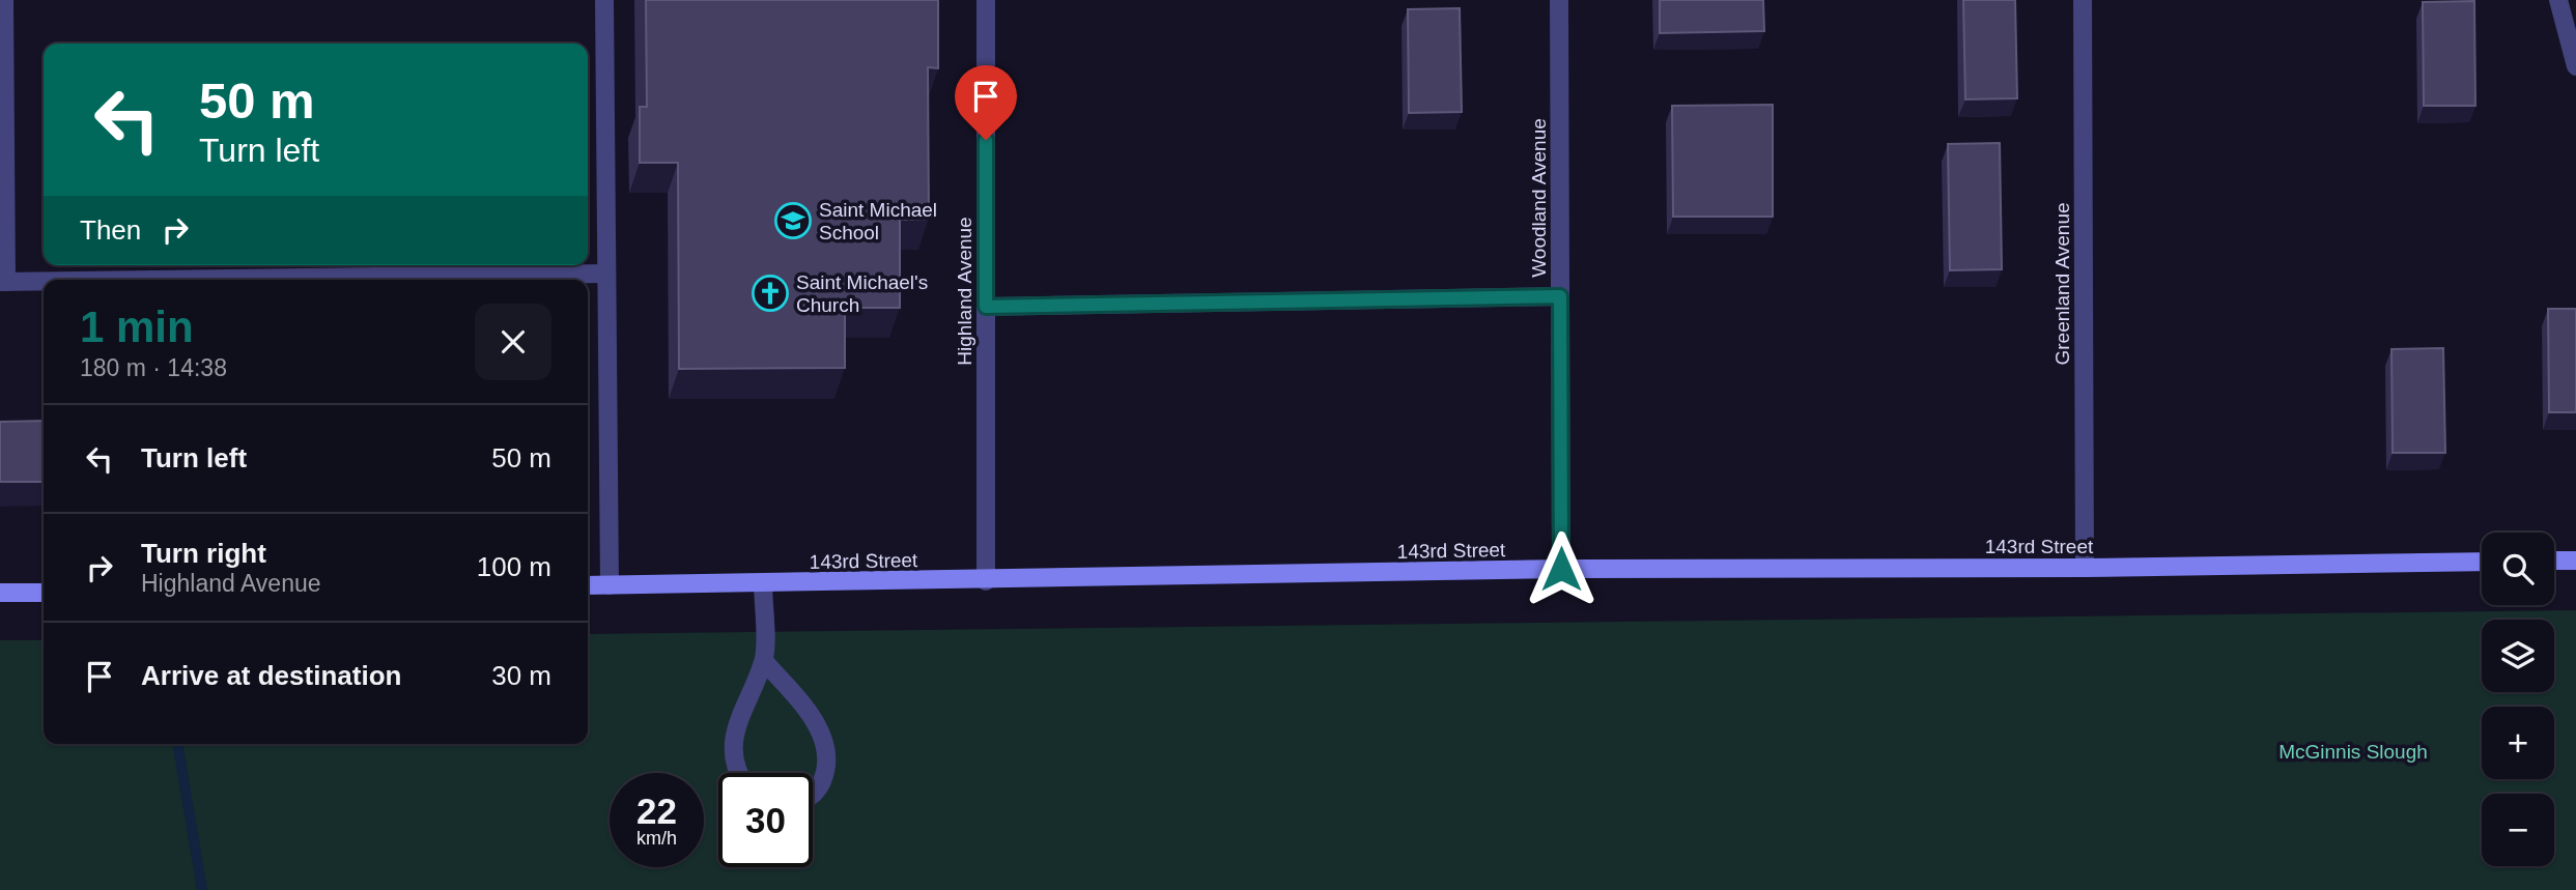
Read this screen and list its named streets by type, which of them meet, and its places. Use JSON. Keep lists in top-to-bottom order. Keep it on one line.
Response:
{"streets":{"main road":["143rd Street"],"street":["Woodland Avenue","Greenland Avenue","Highland Avenue"]},"crossings":[["Woodland Avenue","143rd Street"],["Greenland Avenue","143rd Street"],["Highland Avenue","143rd Street"]],"parks":["McGinnis Slough"],"places":{"school or university":["Saint Michael School"],"church":["Saint Michael's Church"]},"page":{"turn":["50 m","Turn left"],"then":"Then","heading":["1 min","180 m · 14:38"],"list":[{"name":"Turn left","value":"50 m"},{"name":"Turn right","note":"Highland Avenue","value":"100 m"},{"name":"Arrive at destination","value":"30 m"}],"map_buttons":["+","−"],"speed":"22 km/h","limit":"30"}}
